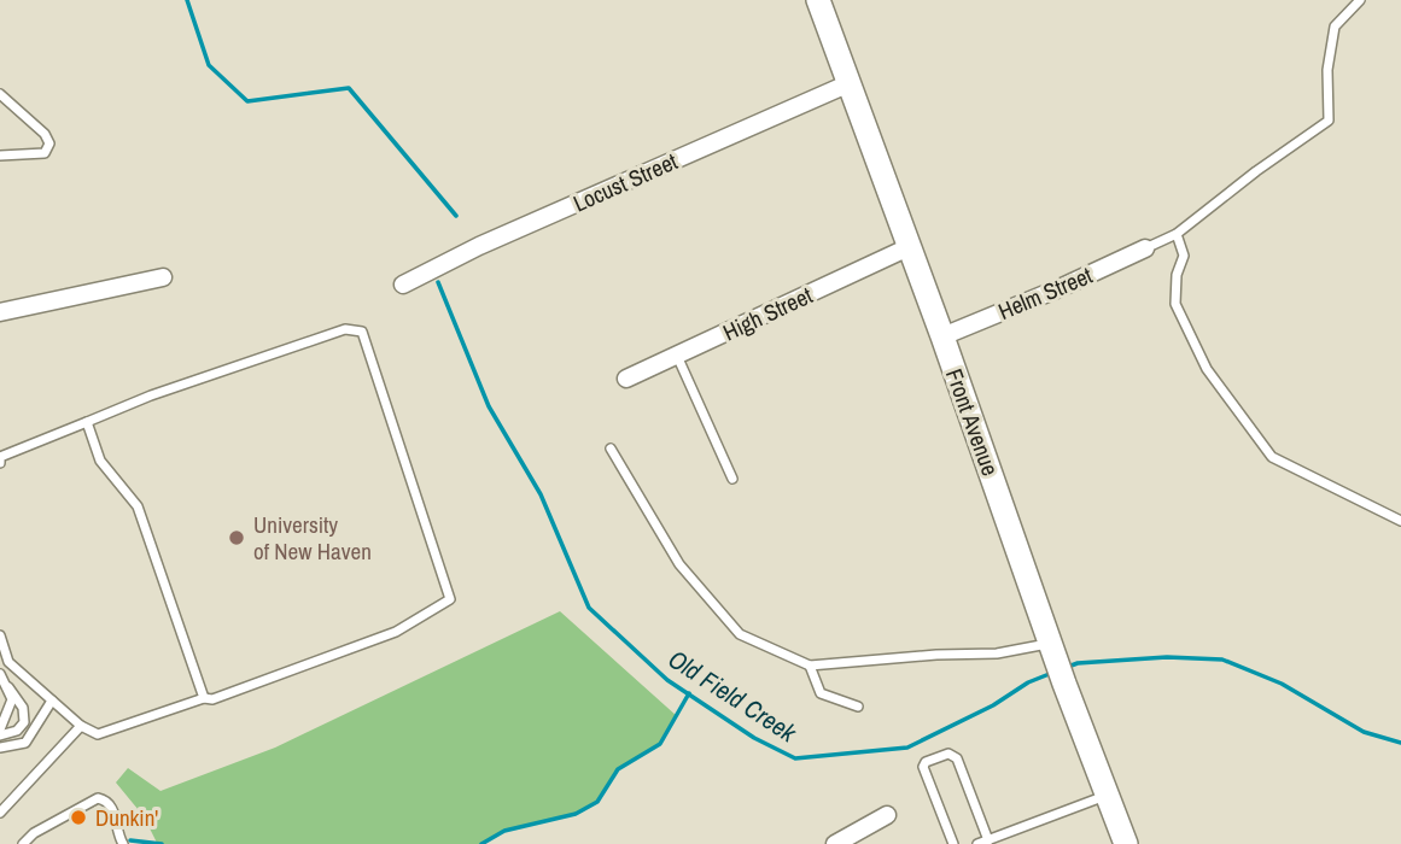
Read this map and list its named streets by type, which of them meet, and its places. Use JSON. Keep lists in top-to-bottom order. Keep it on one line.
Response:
{"streets":{"street":["Locust Street","Helm Street","High Street","Front Avenue"]},"crossings":[["Locust Street","Front Avenue"],["Helm Street","Front Avenue"],["High Street","Front Avenue"]],"water":["Old Field Creek"],"places":["University of New Haven","Dunkin'"]}
